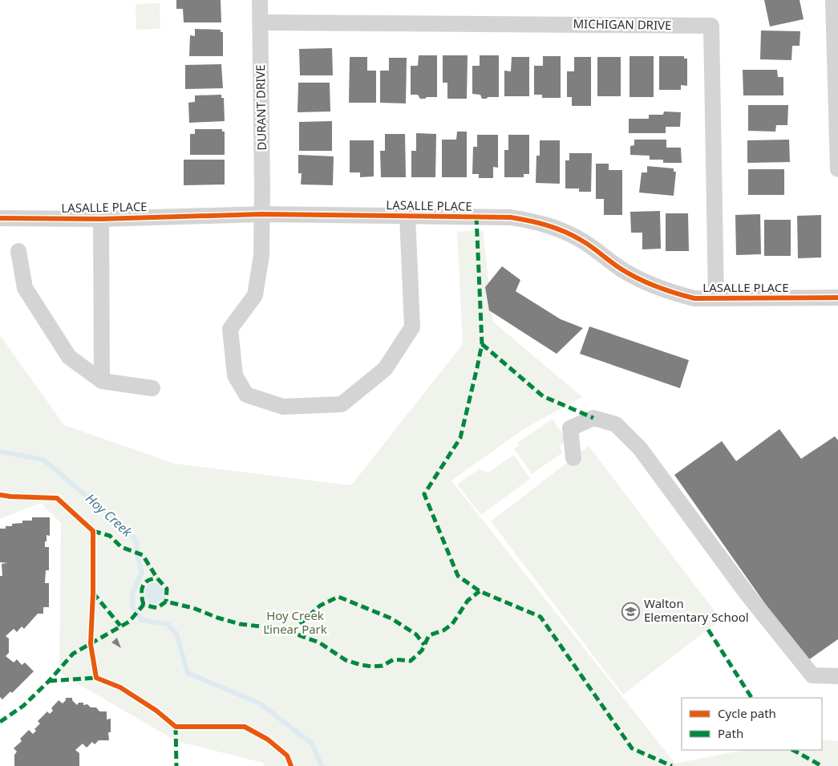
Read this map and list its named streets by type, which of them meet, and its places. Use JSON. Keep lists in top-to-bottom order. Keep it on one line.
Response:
{"streets":{"street":["MICHIGAN DRIVE","DURANT DRIVE","LASALLE PLACE"]},"crossings":[["MICHIGAN DRIVE","DURANT DRIVE"],["MICHIGAN DRIVE","LASALLE PLACE"],["DURANT DRIVE","LASALLE PLACE"]],"water":["Hoy Creek"],"parks":["Hoy Creek Linear Park"],"places":{"school or university":["Walton Elementary School"]},"legend":["Cycle path","Path"]}
